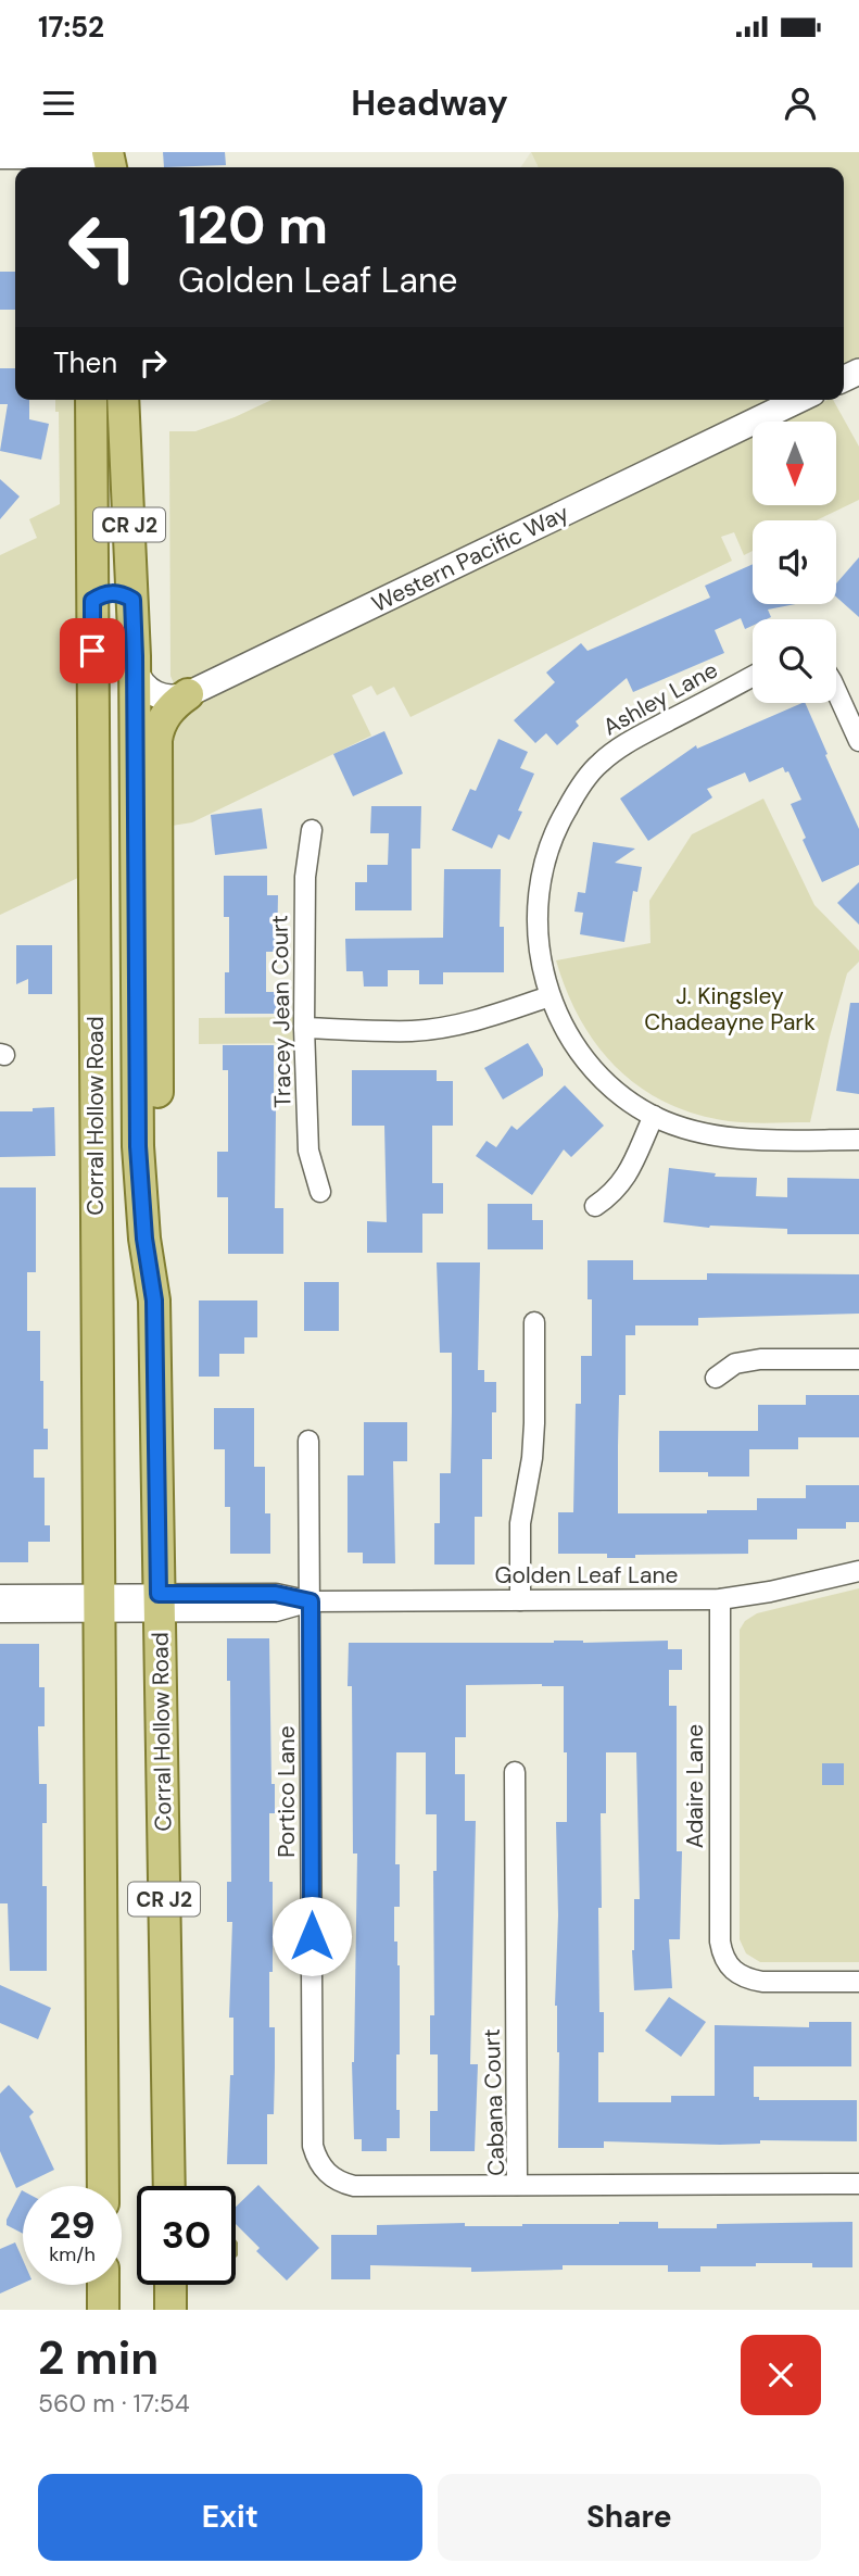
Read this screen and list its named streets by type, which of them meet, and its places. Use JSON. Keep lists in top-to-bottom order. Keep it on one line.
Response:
{"streets":{"main road":["CR J2","Corral Hollow Road"],"street":["Western Pacific Way","Ashley Lane","Tracey Jean Court","Golden Leaf Lane","Adaire Lane","Portico Lane","Cabana Court"]},"crossings":[["Western Pacific Way","Corral Hollow Road"],["Corral Hollow Road","Golden Leaf Lane"],["Golden Leaf Lane","Adaire Lane"],["Golden Leaf Lane","Portico Lane"],["Portico Lane","Cabana Court"]],"parks":["J. Kingsley Chadeayne Park"],"north":"bottom","page":{"status":"17:52","header":"Headway","turn":["120 m","Golden Leaf Lane"],"then":"Then","speed":"29 km/h","limit":"30","heading":["2 min","560 m · 17:54"],"buttons":["Exit","Share"]}}
